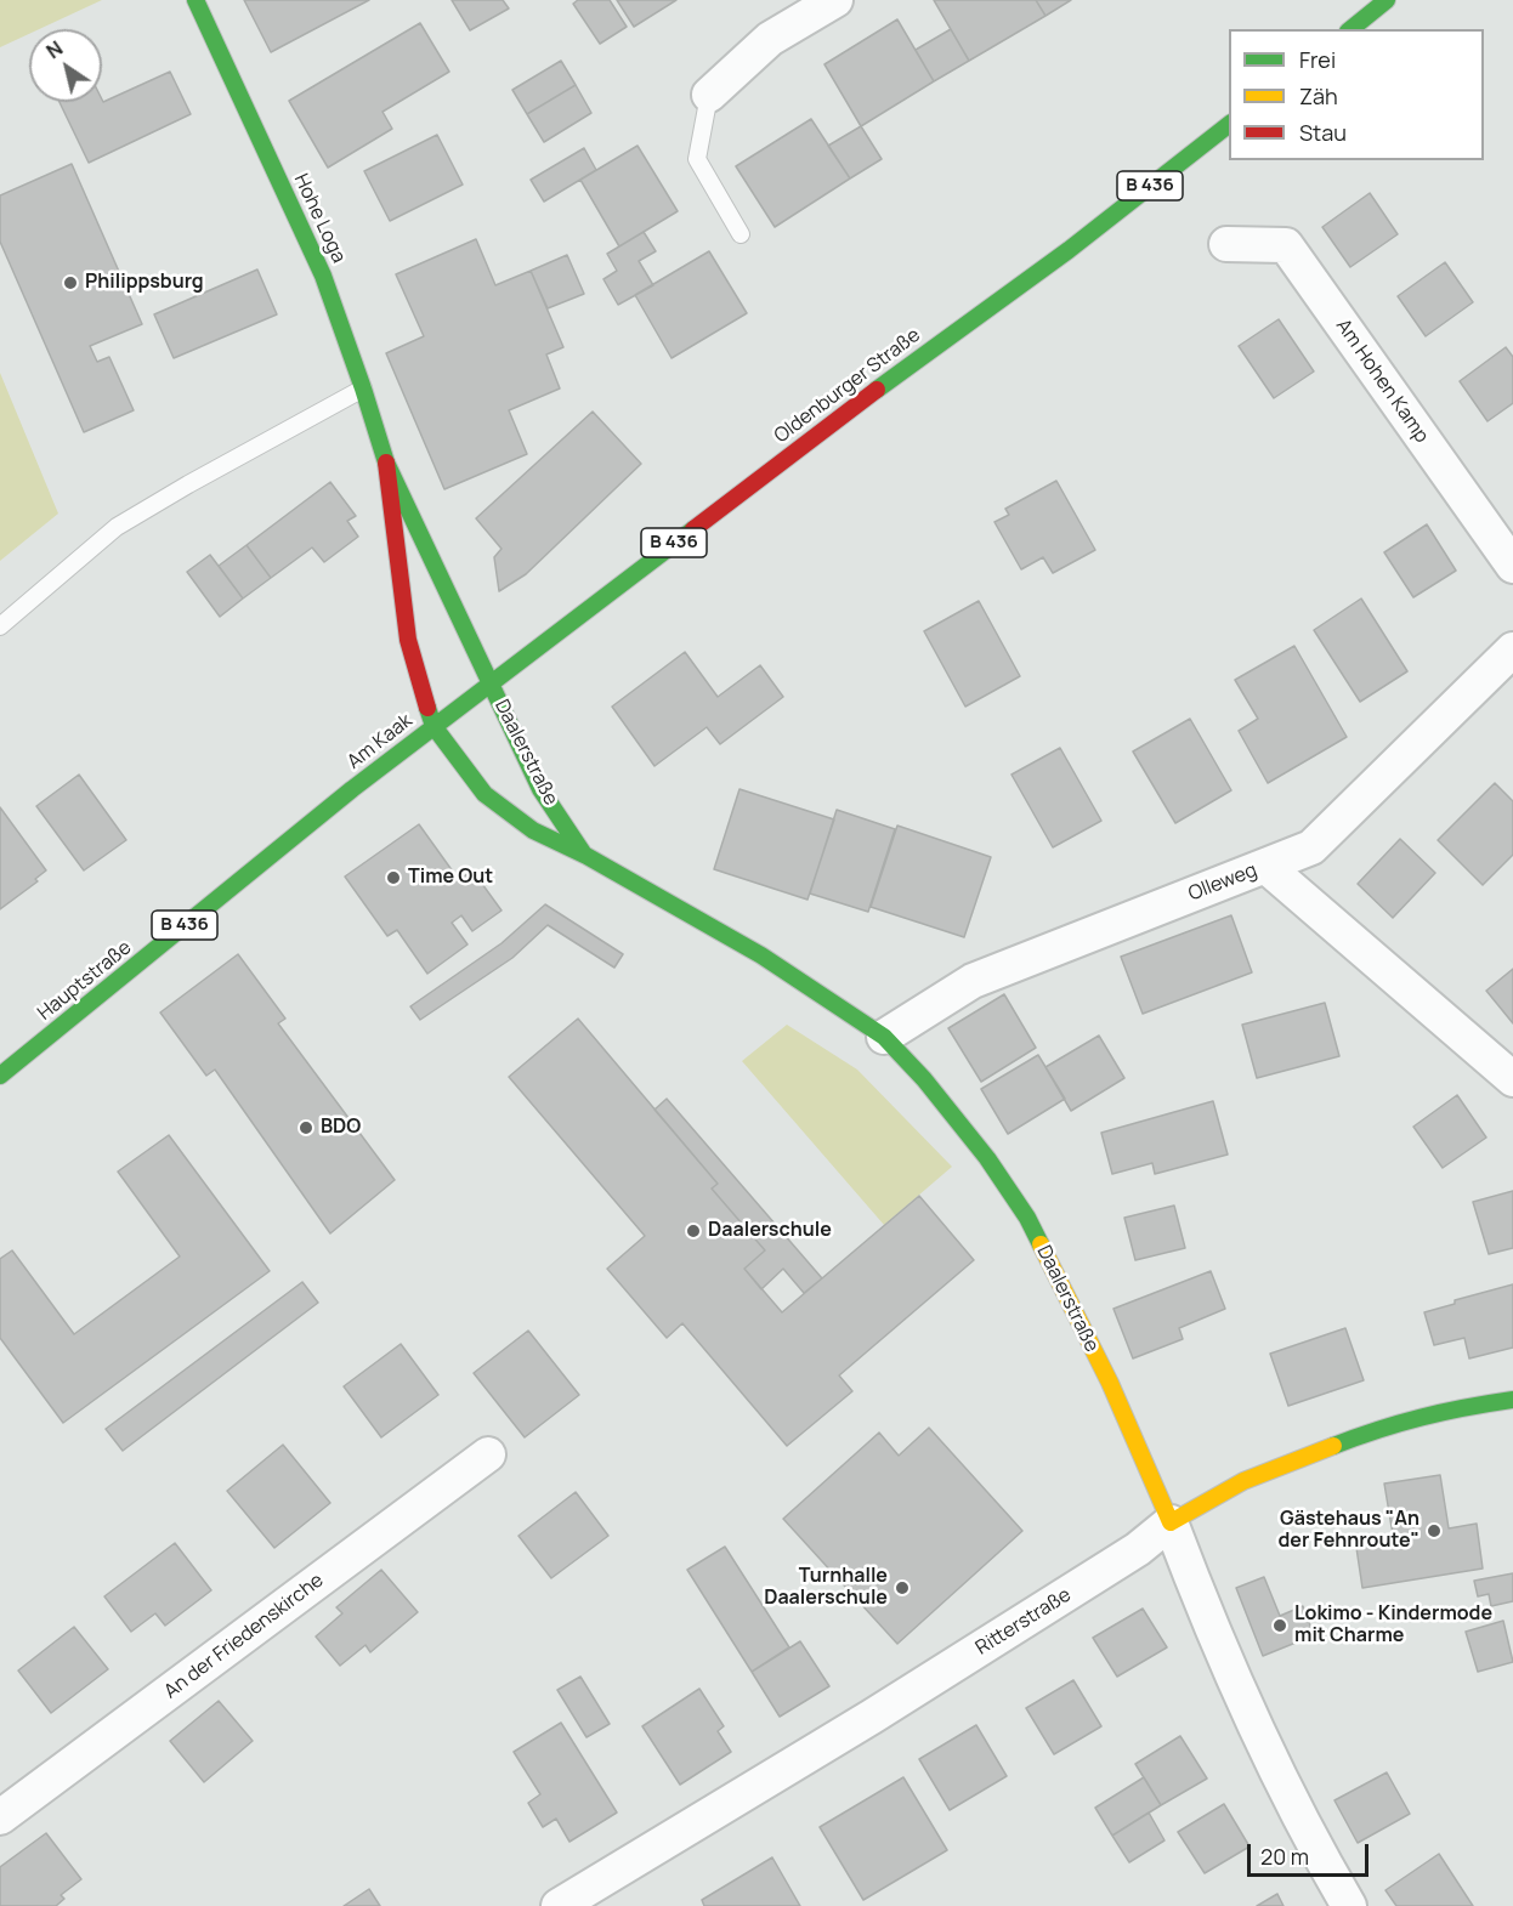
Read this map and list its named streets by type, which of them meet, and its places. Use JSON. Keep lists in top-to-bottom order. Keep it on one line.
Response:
{"streets":{"street":["B 436","Hohe Loga","Am Hohen Kamp","Oldenburger Straße","Am Kaak","Daalerstraße","Olleweg","Hauptstraße","Ritterstraße","An der Friedenskirche"]},"crossings":[["Hohe Loga","Oldenburger Straße"],["Hohe Loga","Am Kaak"],["Hohe Loga","Daalerstraße"],["Oldenburger Straße","Am Kaak"],["Oldenburger Straße","Daalerstraße"],["Am Kaak","Daalerstraße"],["Am Kaak","Hauptstraße"],["Daalerstraße","Olleweg"],["Daalerstraße","Ritterstraße"]],"places":["Philippsburg","Time Out","BDO","Daalerschule","Gästehaus \"An der Fehnroute\"","Turnhalle Daalerschule","Lokimo - Kindermode mit Charme"],"legend":["Frei","Zäh","Stau"],"scale_bar":"20 m","north":"top left"}
